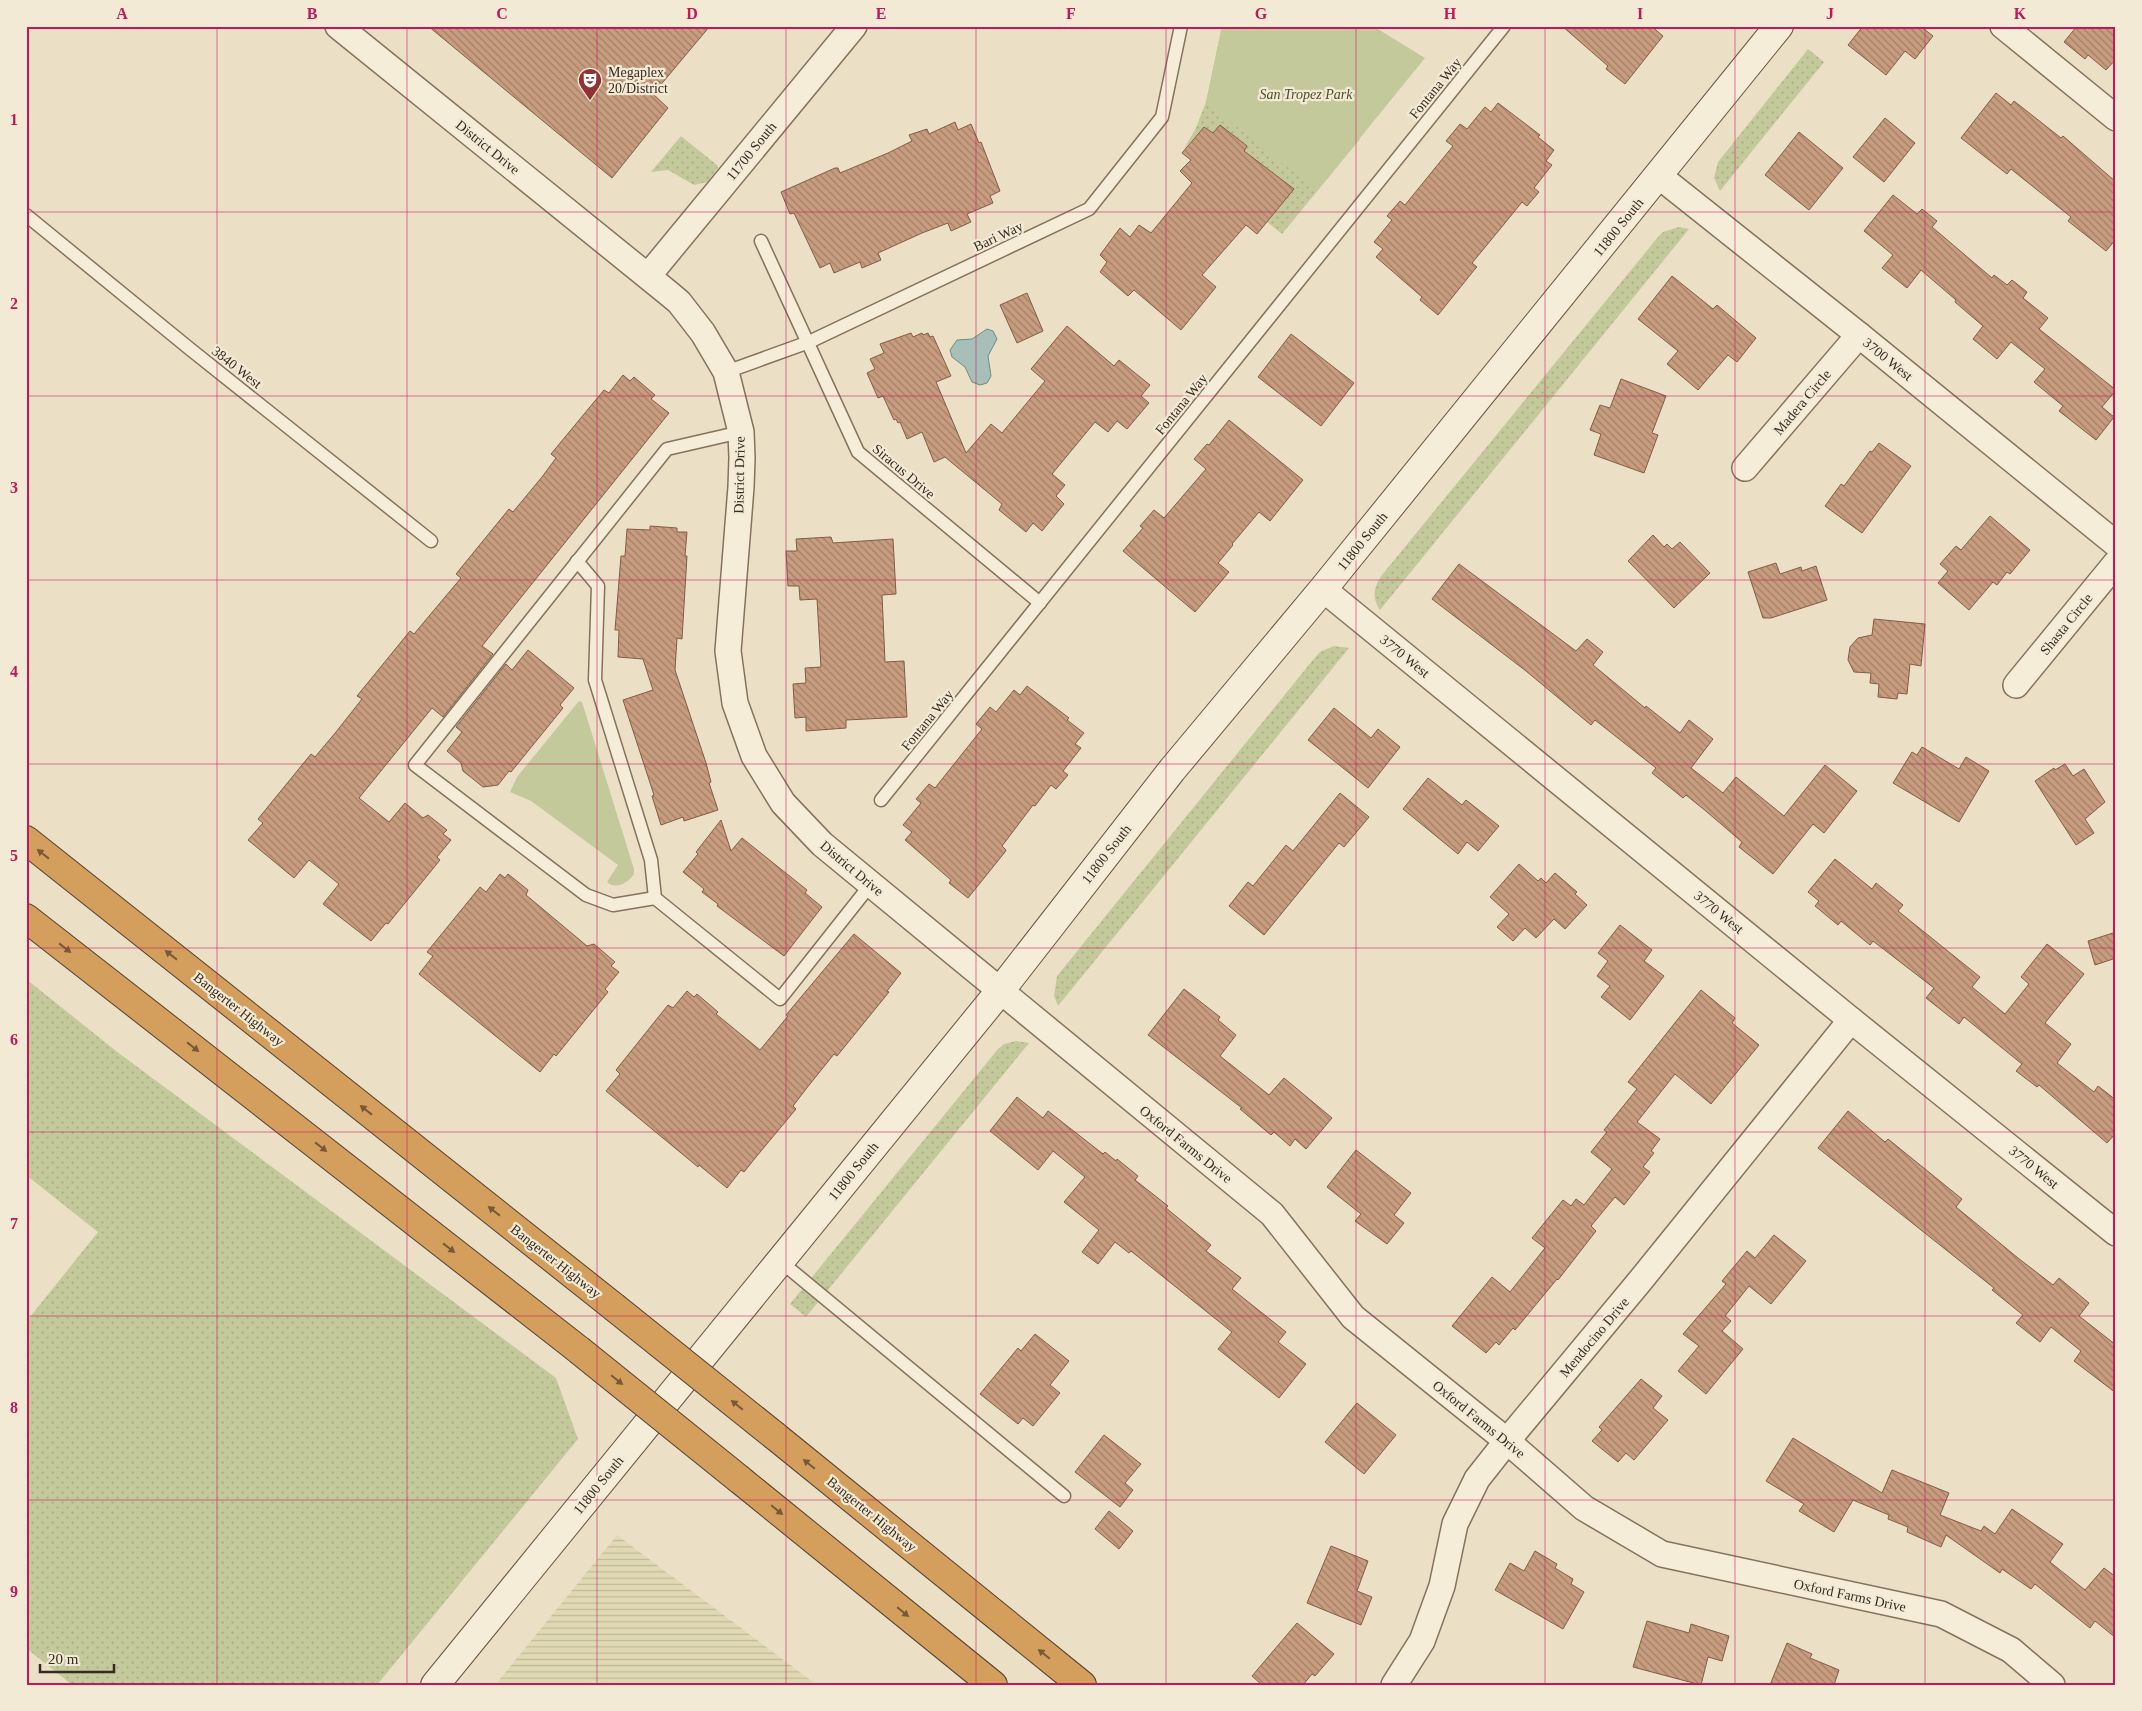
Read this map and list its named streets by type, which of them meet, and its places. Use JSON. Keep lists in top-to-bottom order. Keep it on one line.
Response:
{"streets":{"highway":["Bangerter Highway"],"main road":["11800 South"],"street":["District Drive","11700 South","3700 West","Madera Circle","Shasta Circle","3770 West","Oxford Farms Drive","Mendocino Drive"],"lane":["Fontana Way","Bari Way","3840 West","Siracus Drive"]},"crossings":[["Fontana Way","Siracus Drive"],["District Drive","11700 South"],["District Drive","11800 South"],["District Drive","Bari Way"],["District Drive","Oxford Farms Drive"],["11800 South","3700 West"],["11800 South","3770 West"],["11800 South","Oxford Farms Drive"],["Bari Way","Siracus Drive"],["3700 West","Madera Circle"],["3770 West","Mendocino Drive"],["Oxford Farms Drive","Mendocino Drive"]],"parks":["San Tropez Park"],"places":{"theatre":["Megaplex 20/District"]},"scale_bar":"20 m","grid":{"columns":["A","B","C","D","E","F","G","H","I","J","K"],"rows":["1","2","3","4","5","6","7","8","9"]}}
